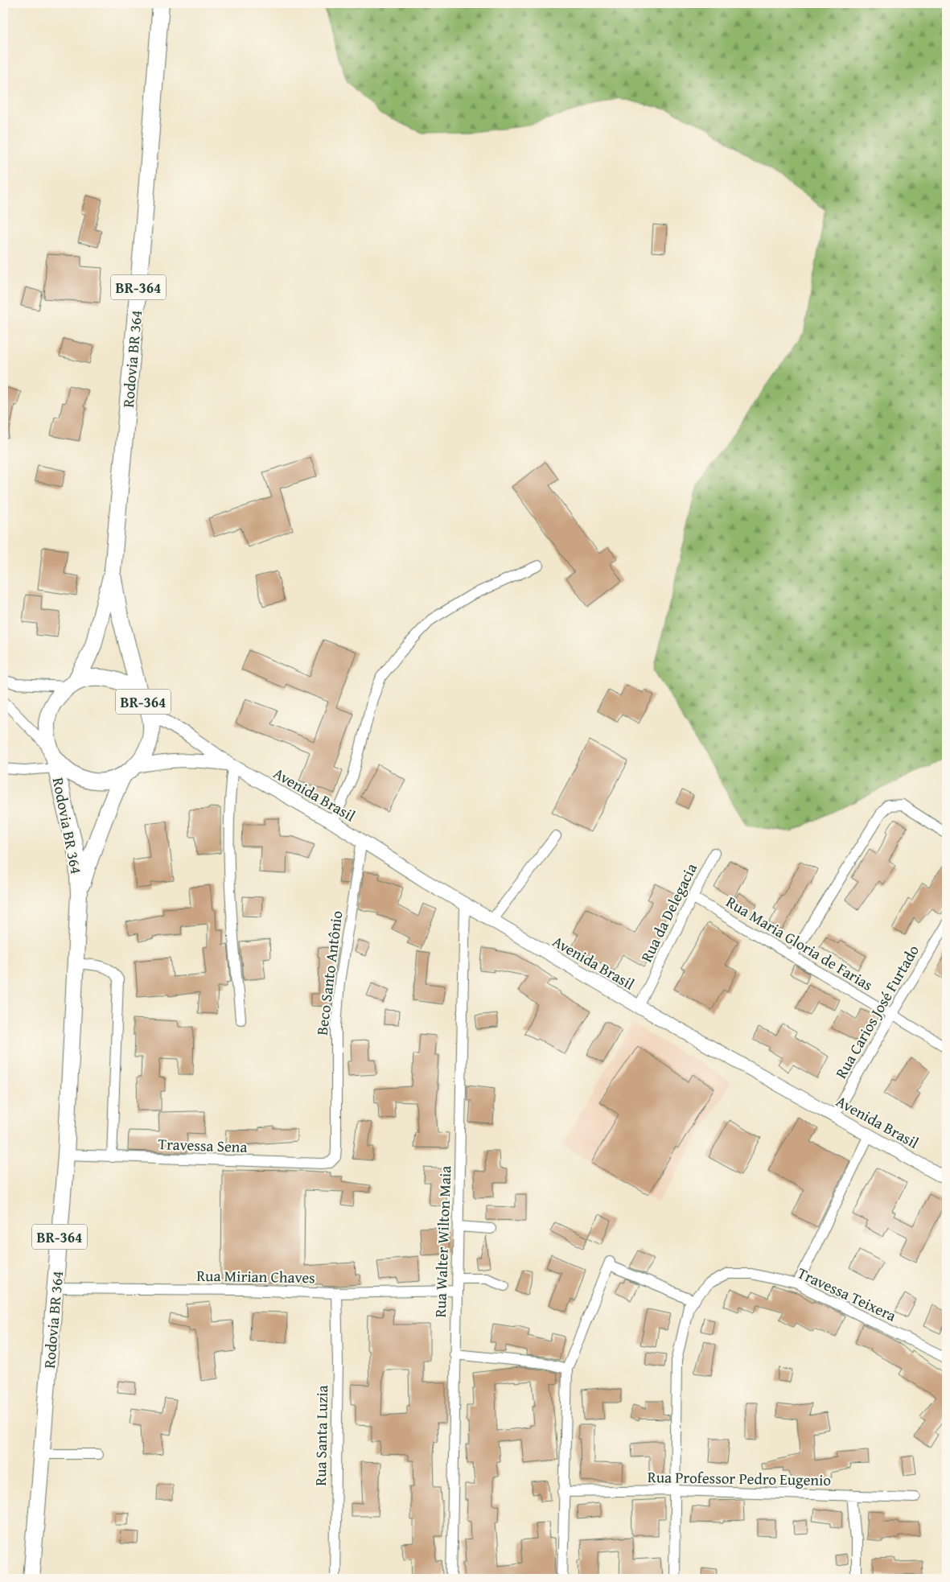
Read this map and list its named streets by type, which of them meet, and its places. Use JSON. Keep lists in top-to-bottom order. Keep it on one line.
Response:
{"streets":{"main road":["BR-364","Rodovia BR 364"],"street":["Avenida Brasil","Rua da Delegacia","Rua Maria Gloria de Farias","Beco Santo Antônio","Rua Carios José Furtado","Travessa Sena","Rua Walter Wilton Maia","Rua Mirian Chaves","Travessa Teixera","Rua Santa Luzia","Rua Professor Pedro Eugenio"]},"crossings":[["BR-364","Rodovia BR 364"],["BR-364","Avenida Brasil"],["Rodovia BR 364","Avenida Brasil"],["Rodovia BR 364","Travessa Sena"],["Rodovia BR 364","Rua Mirian Chaves"],["Avenida Brasil","Rua da Delegacia"],["Avenida Brasil","Beco Santo Antônio"],["Avenida Brasil","Rua Carios José Furtado"],["Avenida Brasil","Rua Walter Wilton Maia"],["Rua da Delegacia","Rua Maria Gloria de Farias"],["Rua Maria Gloria de Farias","Rua Carios José Furtado"],["Beco Santo Antônio","Travessa Sena"],["Rua Walter Wilton Maia","Rua Mirian Chaves"],["Rua Mirian Chaves","Rua Santa Luzia"]]}
